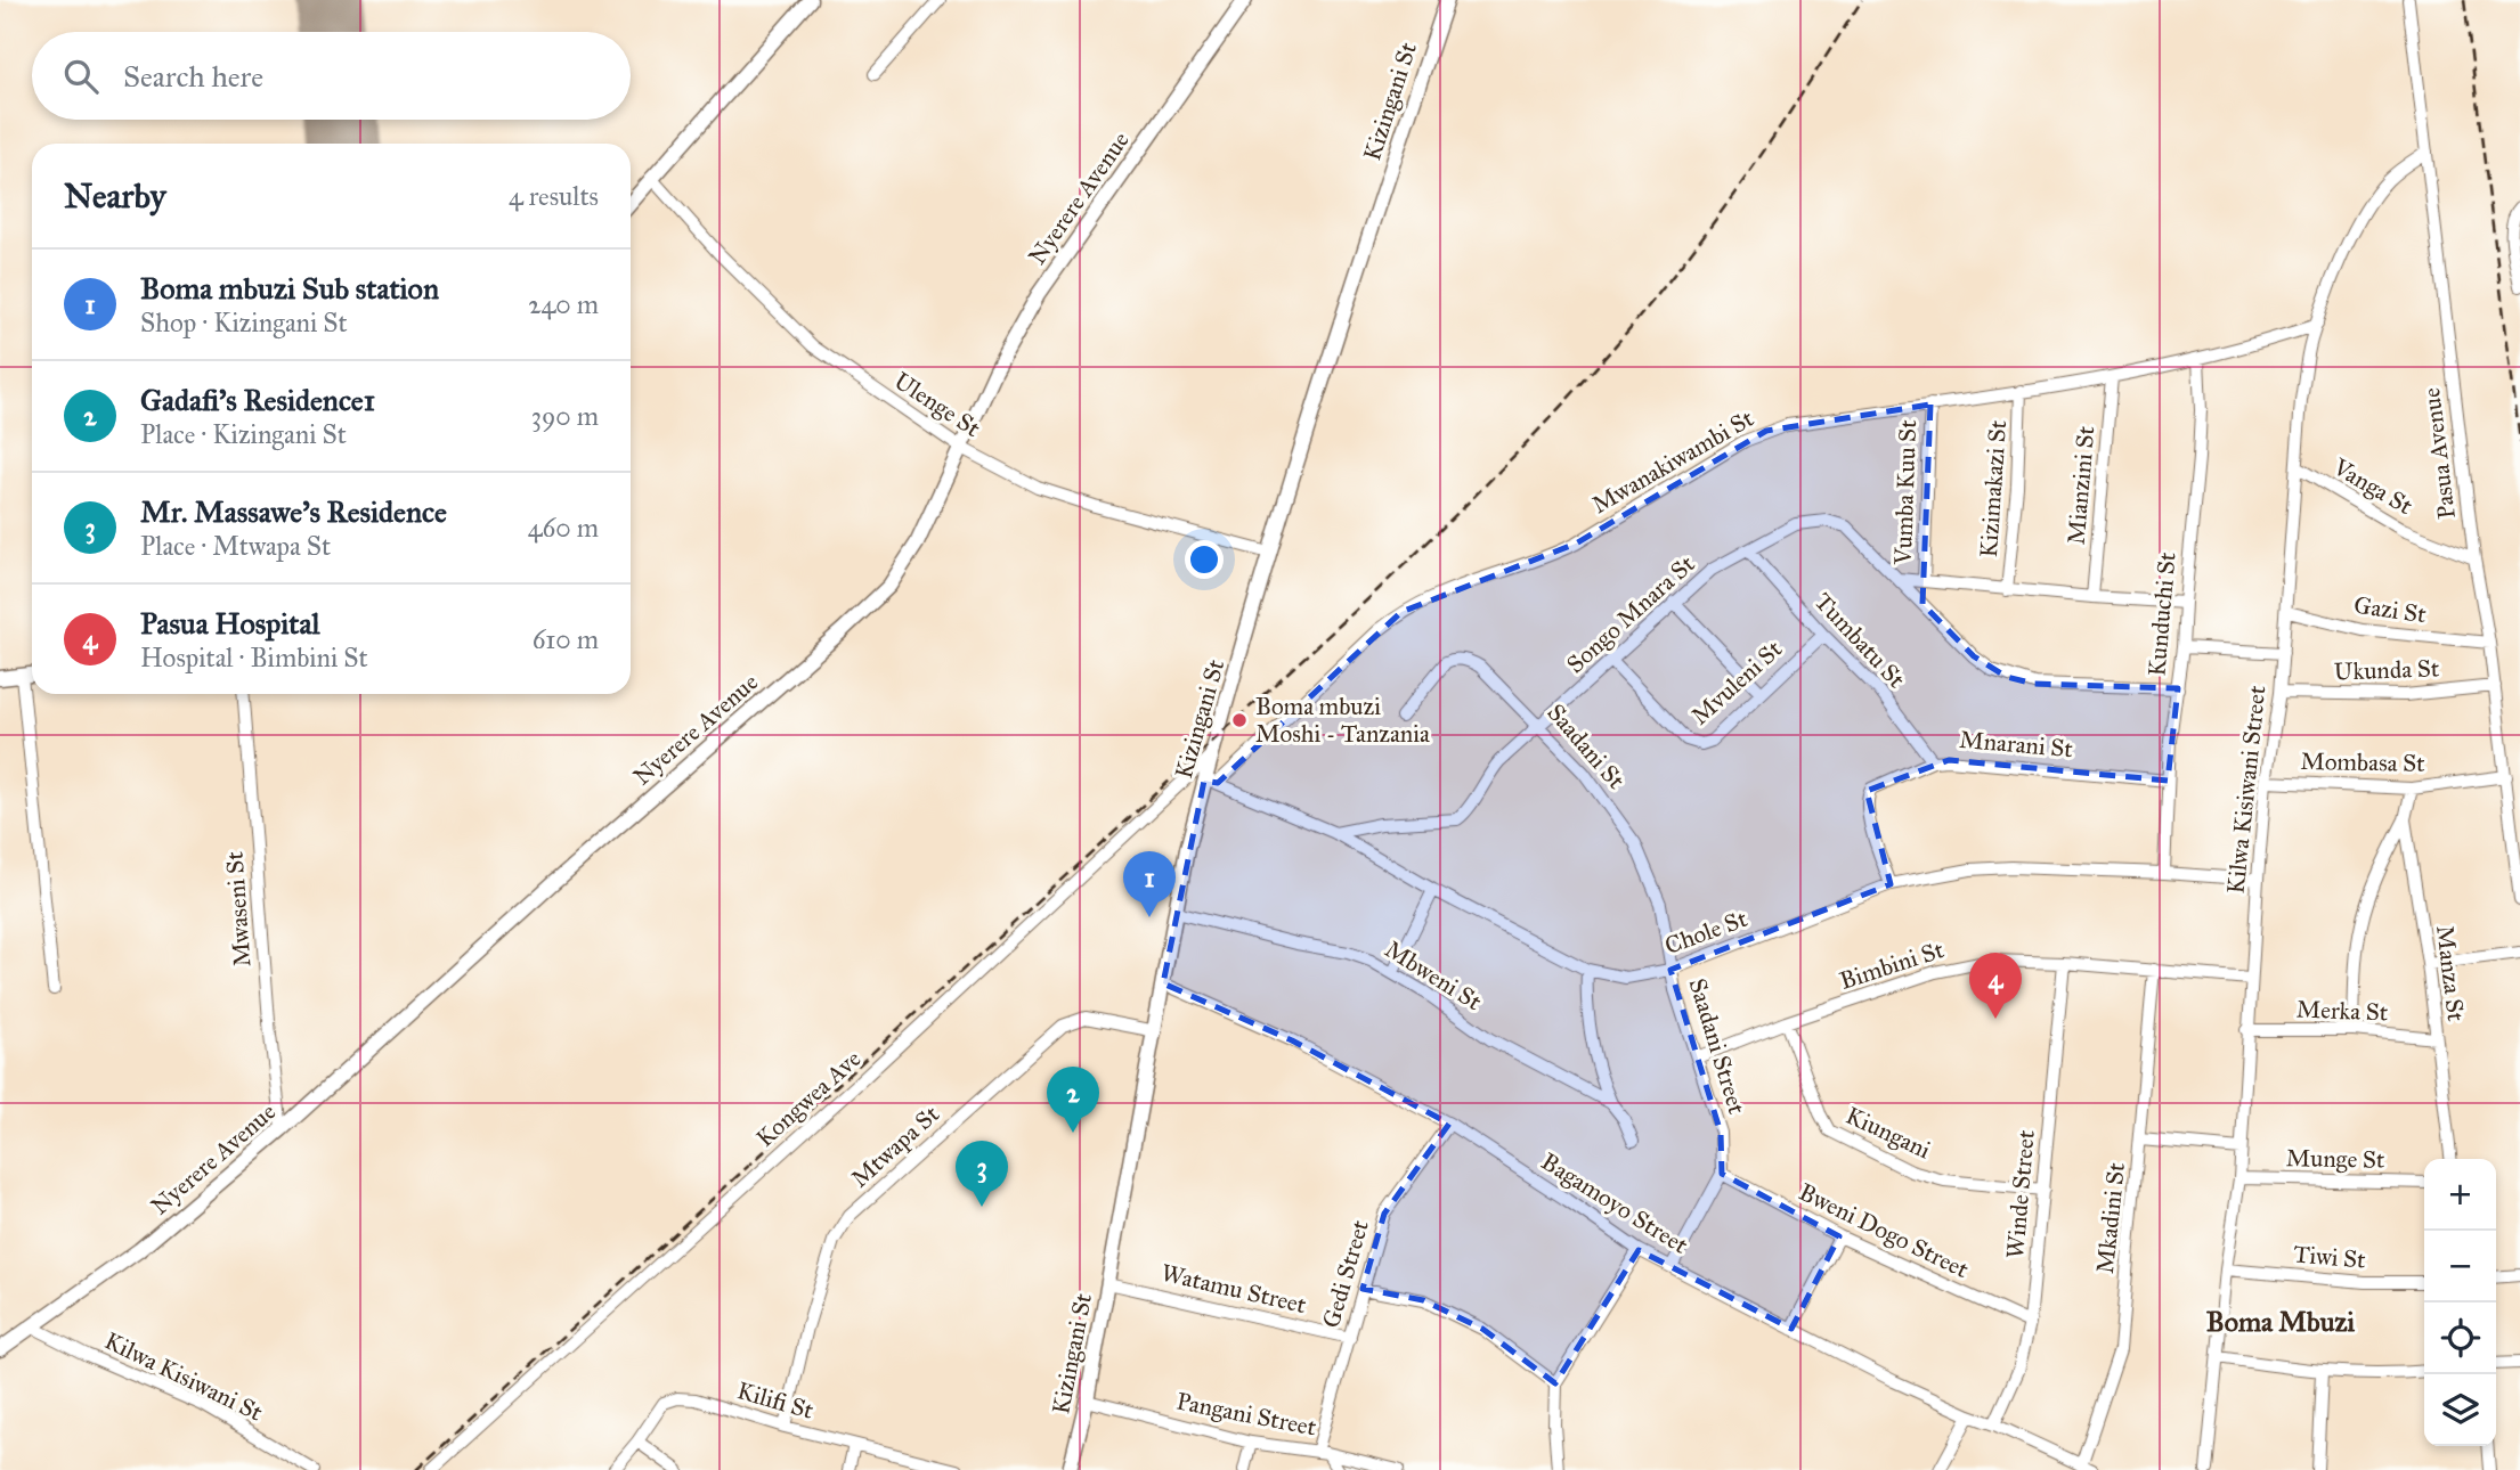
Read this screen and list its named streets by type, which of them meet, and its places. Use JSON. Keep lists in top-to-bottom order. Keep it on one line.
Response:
{"streets":{"street":["Kizingani St","Nyerere Avenue","Ulenge St","Pasua Avenue","Mwanakiwambi St","Mianzini St","Vanga St","Kizimakazi St","Vumba Kuu St","Gazi St","Songo Mnara St","Kunduchi St","Tumbatu St","Ukunda St","Mvuleni St","Mnarani St","Saadani St","Mombasa St","Kilwa Kisiwani Street","Mwaseni St","Chole St","Bimbini St","Manza St","Mbweni St","Merka St","Saadani Street","Kongwea Ave","Kiungani","Mtwapa St","Munge St","Winde Street","Bagamoyo Street","Mkadini St","Bweni Dogo Street","Tiwi St","Gedi Street","Watamu Street","Kilwa Kisiwani St","Kilifi St","Pangani Street"]},"crossings":[["Kizingani St","Ulenge St"],["Kizingani St","Mwanakiwambi St"],["Kizingani St","Chole St"],["Kizingani St","Mbweni St"],["Kizingani St","Kongwea Ave"],["Kizingani St","Mtwapa St"],["Kizingani St","Bagamoyo Street"],["Kizingani St","Watamu Street"],["Kizingani St","Pangani Street"],["Nyerere Avenue","Ulenge St"],["Nyerere Avenue","Mwaseni St"],["Nyerere Avenue","Kilwa Kisiwani St"],["Pasua Avenue","Vanga St"],["Pasua Avenue","Gazi St"],["Pasua Avenue","Ukunda St"],["Pasua Avenue","Mombasa St"],["Pasua Avenue","Kilwa Kisiwani Street"],["Mwanakiwambi St","Mianzini St"],["Mwanakiwambi St","Kizimakazi St"],["Mwanakiwambi St","Vumba Kuu St"],["Mwanakiwambi St","Kunduchi St"],["Mwanakiwambi St","Kilwa Kisiwani Street"],["Mwanakiwambi St","Chole St"],["Vanga St","Kilwa Kisiwani Street"],["Gazi St","Kilwa Kisiwani Street"],["Songo Mnara St","Kunduchi St"],["Songo Mnara St","Tumbatu St"],["Songo Mnara St","Mvuleni St"],["Songo Mnara St","Saadani St"],["Songo Mnara St","Chole St"],["Kunduchi St","Mnarani St"],["Kunduchi St","Chole St"],["Tumbatu St","Mvuleni St"],["Tumbatu St","Mnarani St"],["Ukunda St","Kilwa Kisiwani Street"],["Mnarani St","Chole St"],["Saadani St","Chole St"],["Saadani St","Saadani Street"],["Mombasa St","Kilwa Kisiwani Street"],["Mombasa St","Manza St"],["Kilwa Kisiwani Street","Chole St"],["Kilwa Kisiwani Street","Bimbini St"],["Kilwa Kisiwani Street","Merka St"],["Kilwa Kisiwani Street","Munge St"],["Kilwa Kisiwani Street","Tiwi St"],["Chole St","Saadani Street"],["Bimbini St","Saadani Street"],["Bimbini St","Kiungani"],["Bimbini St","Winde Street"],["Bimbini St","Mkadini St"],["Manza St","Merka St"],["Saadani Street","Bweni Dogo Street"],["Kiungani","Winde Street"],["Mtwapa St","Kilifi St"],["Winde Street","Bagamoyo Street"],["Winde Street","Bweni Dogo Street"],["Bagamoyo Street","Mkadini St"],["Bagamoyo Street","Gedi Street"],["Gedi Street","Watamu Street"],["Gedi Street","Pangani Street"]],"districts":["Boma Mbuzi"],"places":["Boma mbuzi Moshi - Tanzania"],"page":{"search":"Search here","heading":["Nearby","4 results"],"list":[{"mark":"1","name":"Boma mbuzi Sub station","note":"Shop · Kizingani St","value":"240 m"},{"mark":"2","name":"Gadafi's Residence1","note":"Place · Kizingani St","value":"390 m"},{"mark":"3","name":"Mr. Massawe's Residence","note":"Place · Mtwapa St","value":"460 m"},{"mark":"4","name":"Pasua Hospital","note":"Hospital · Bimbini St","value":"610 m"}],"pins":["1","4","2","3"],"map_buttons":["+","−"]}}
